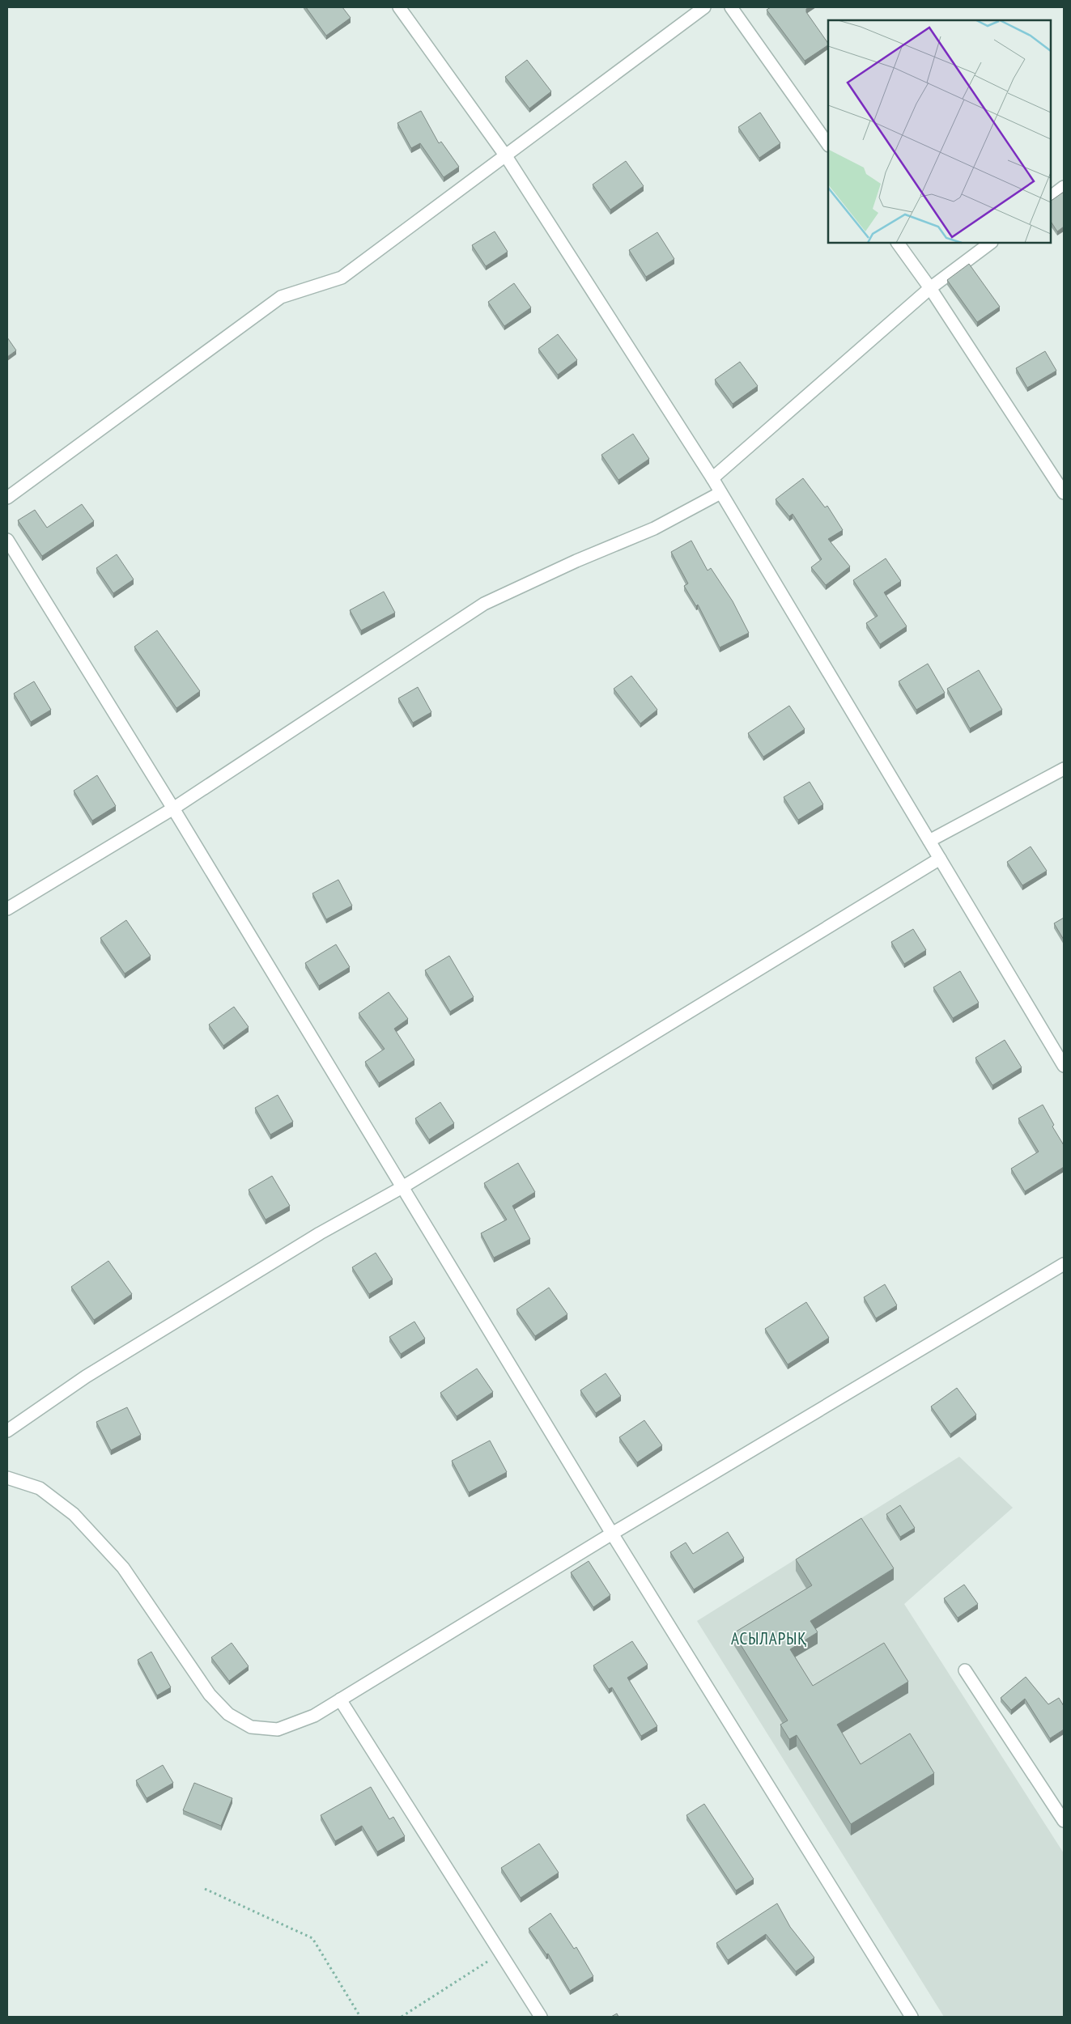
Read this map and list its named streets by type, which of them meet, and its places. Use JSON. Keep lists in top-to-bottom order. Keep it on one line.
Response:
{"districts":["АСЫЛАРЫҚ"]}
